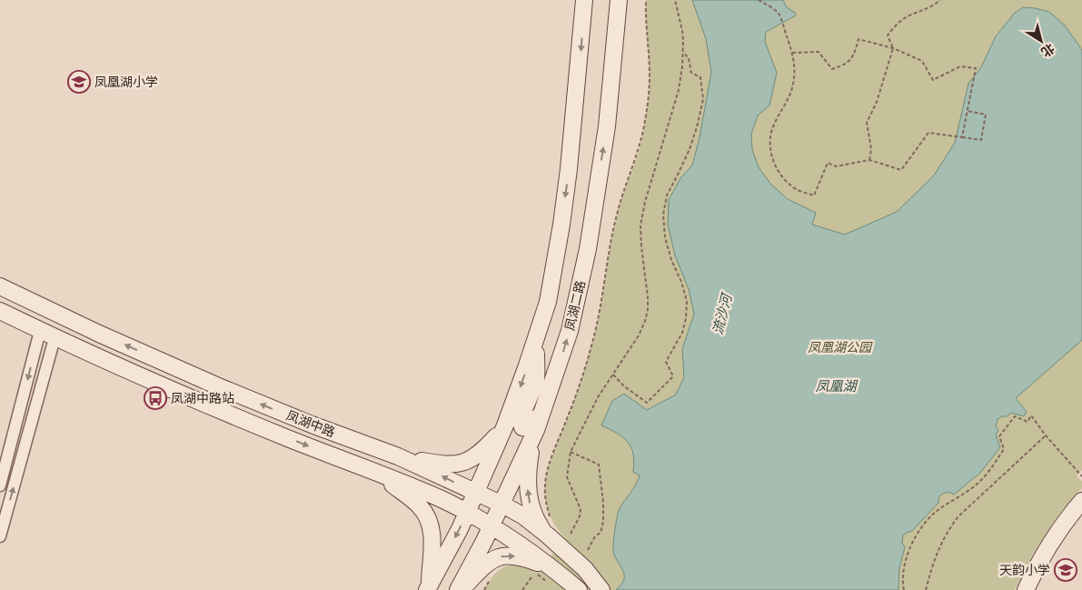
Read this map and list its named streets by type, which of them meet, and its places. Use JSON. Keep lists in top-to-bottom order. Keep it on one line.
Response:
{"streets":{"street":["凤湖二路","凤湖中路"]},"crossings":[["凤湖二路","凤湖中路"]],"water":["流沙河","凤凰湖"],"parks":["凤凰湖公园"],"places":{"school or university":["凤凰湖小学","天韵小学"],"bus stop":["凤湖中路站"]},"north":"bottom right"}
